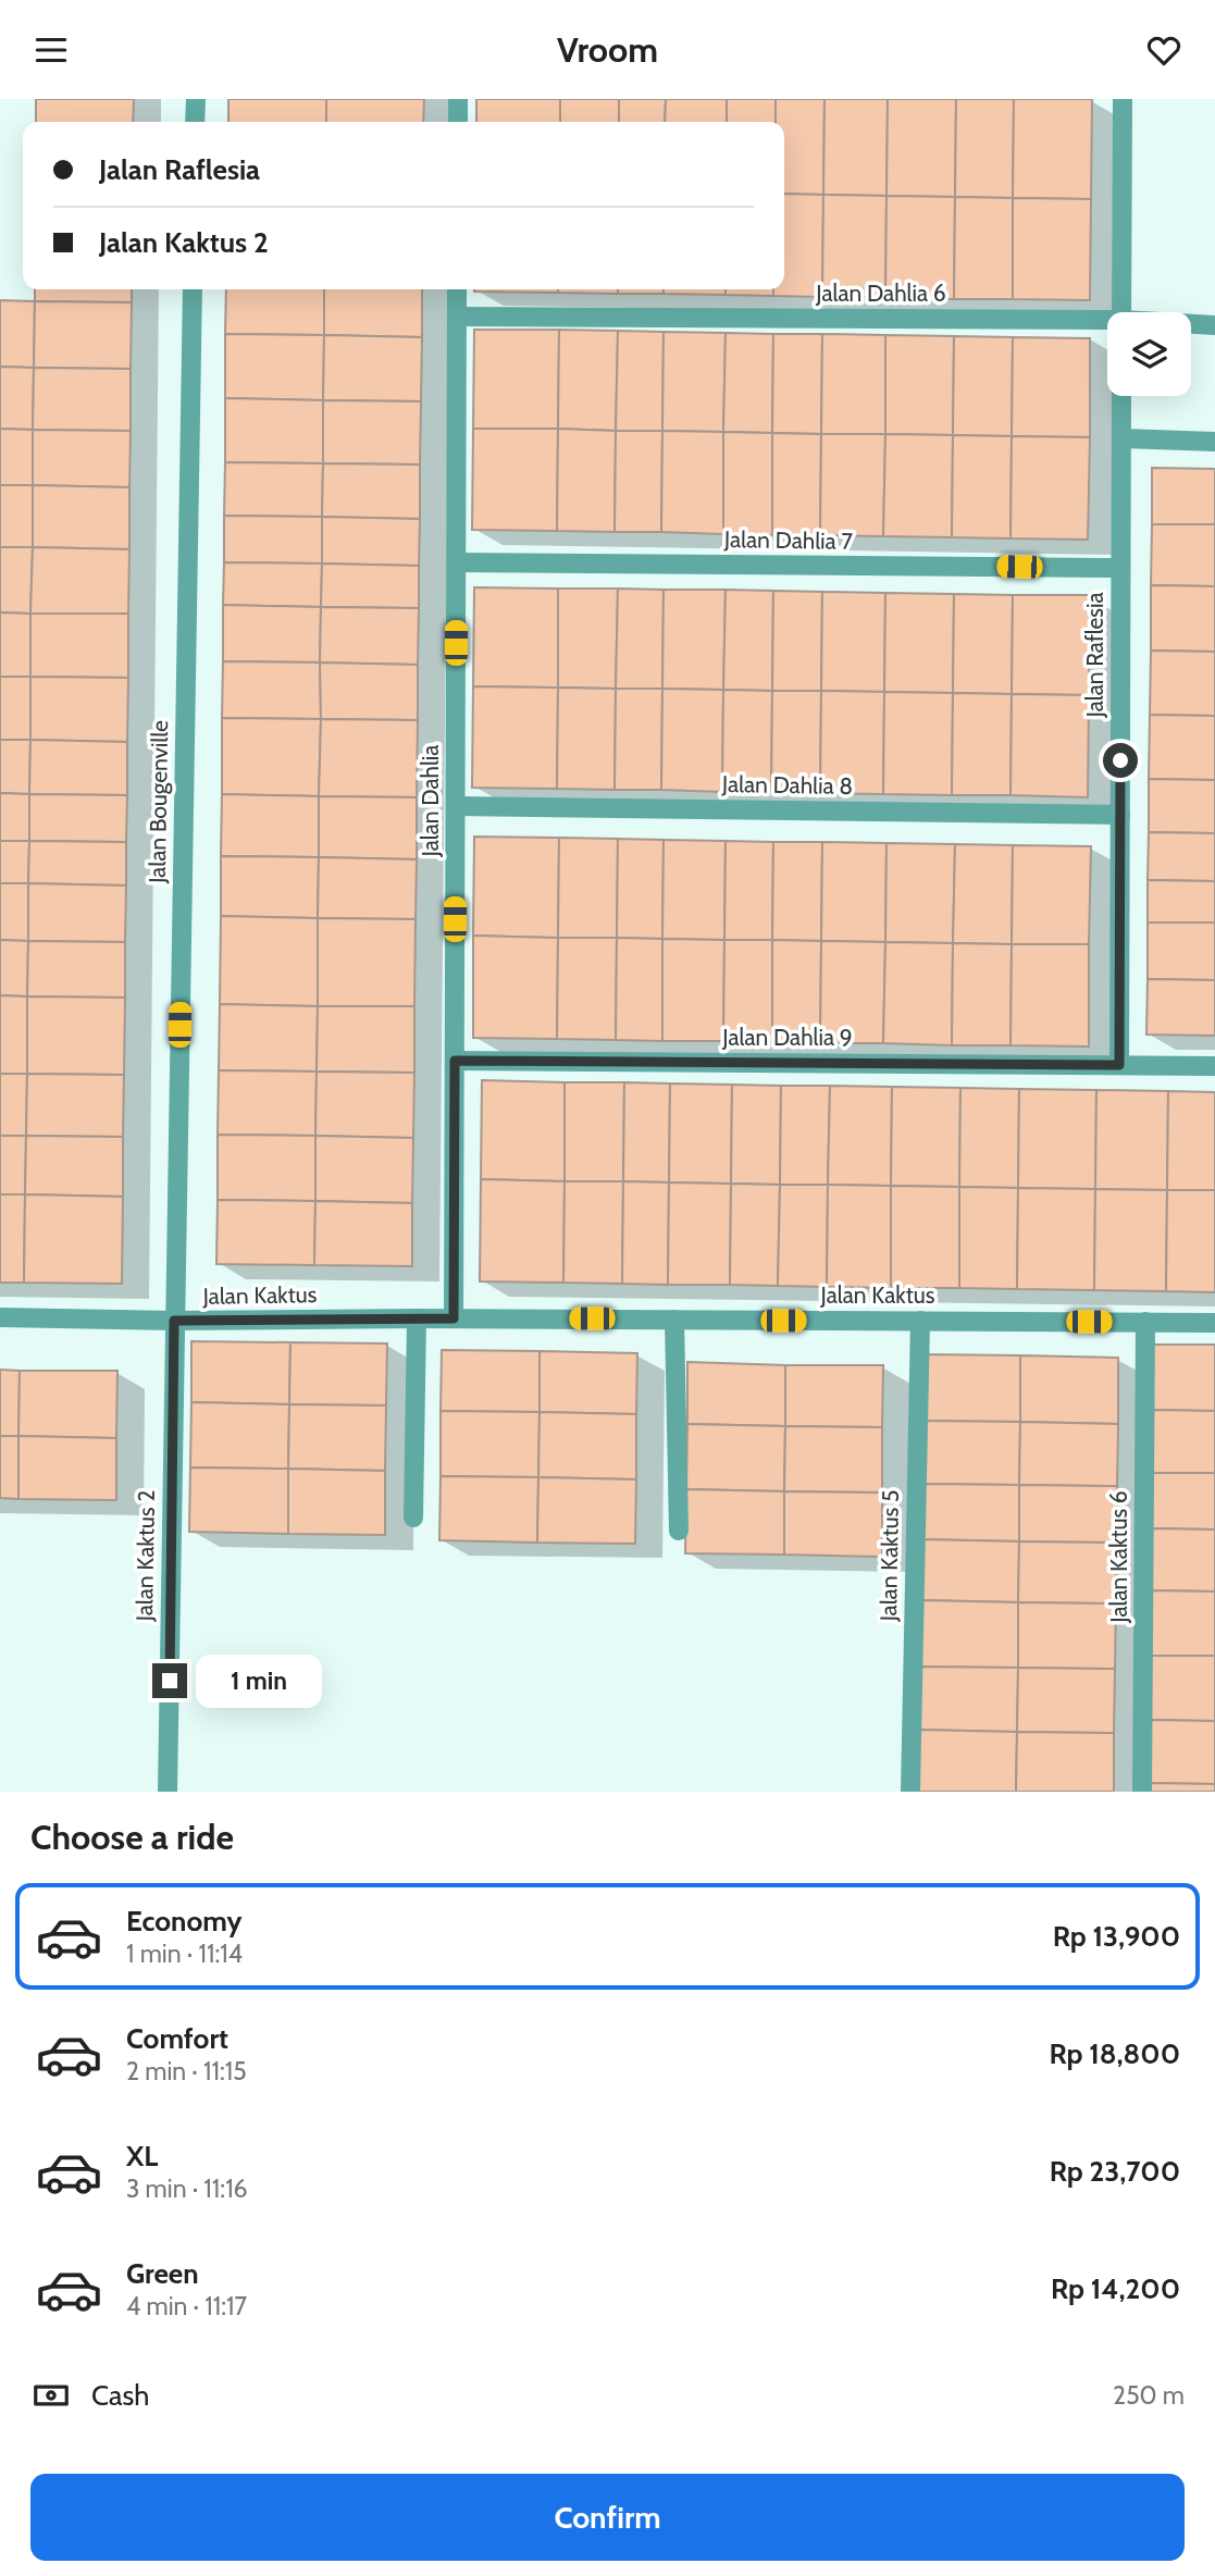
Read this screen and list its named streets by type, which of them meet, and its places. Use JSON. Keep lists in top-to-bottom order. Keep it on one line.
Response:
{"streets":{"street":["Jalan Dahlia 6","Jalan Dahlia 7","Jalan Raflesia","Jalan Dahlia 8","Jalan Dahlia","Jalan Bougenville","Jalan Dahlia 9","Jalan Kaktus","Jalan Kaktus 2","Jalan Kaktus 5","Jalan Kaktus 6"]},"crossings":[["Jalan Dahlia 6","Jalan Dahlia"],["Jalan Dahlia 7","Jalan Raflesia"],["Jalan Dahlia 7","Jalan Dahlia"],["Jalan Raflesia","Jalan Dahlia 8"],["Jalan Raflesia","Jalan Dahlia 9"],["Jalan Dahlia 8","Jalan Dahlia"],["Jalan Dahlia","Jalan Dahlia 9"],["Jalan Dahlia","Jalan Kaktus"],["Jalan Bougenville","Jalan Kaktus"],["Jalan Bougenville","Jalan Kaktus 2"],["Jalan Kaktus","Jalan Kaktus 2"],["Jalan Kaktus","Jalan Kaktus 5"],["Jalan Kaktus","Jalan Kaktus 6"]],"page":{"header":"Vroom","banner":["Jalan Raflesia","Jalan Kaktus 2"],"bubble":"1 min","heading":"Choose a ride","list":[{"name":"Economy","note":"1 min · 11:14","value":"Rp 13,900"},{"name":"Comfort","note":"2 min · 11:15","value":"Rp 18,800"},{"name":"XL","note":"3 min · 11:16","value":"Rp 23,700"},{"name":"Green","note":"4 min · 11:17","value":"Rp 14,200"}],"pay":["Cash","250 m"],"buttons":"Confirm"}}
